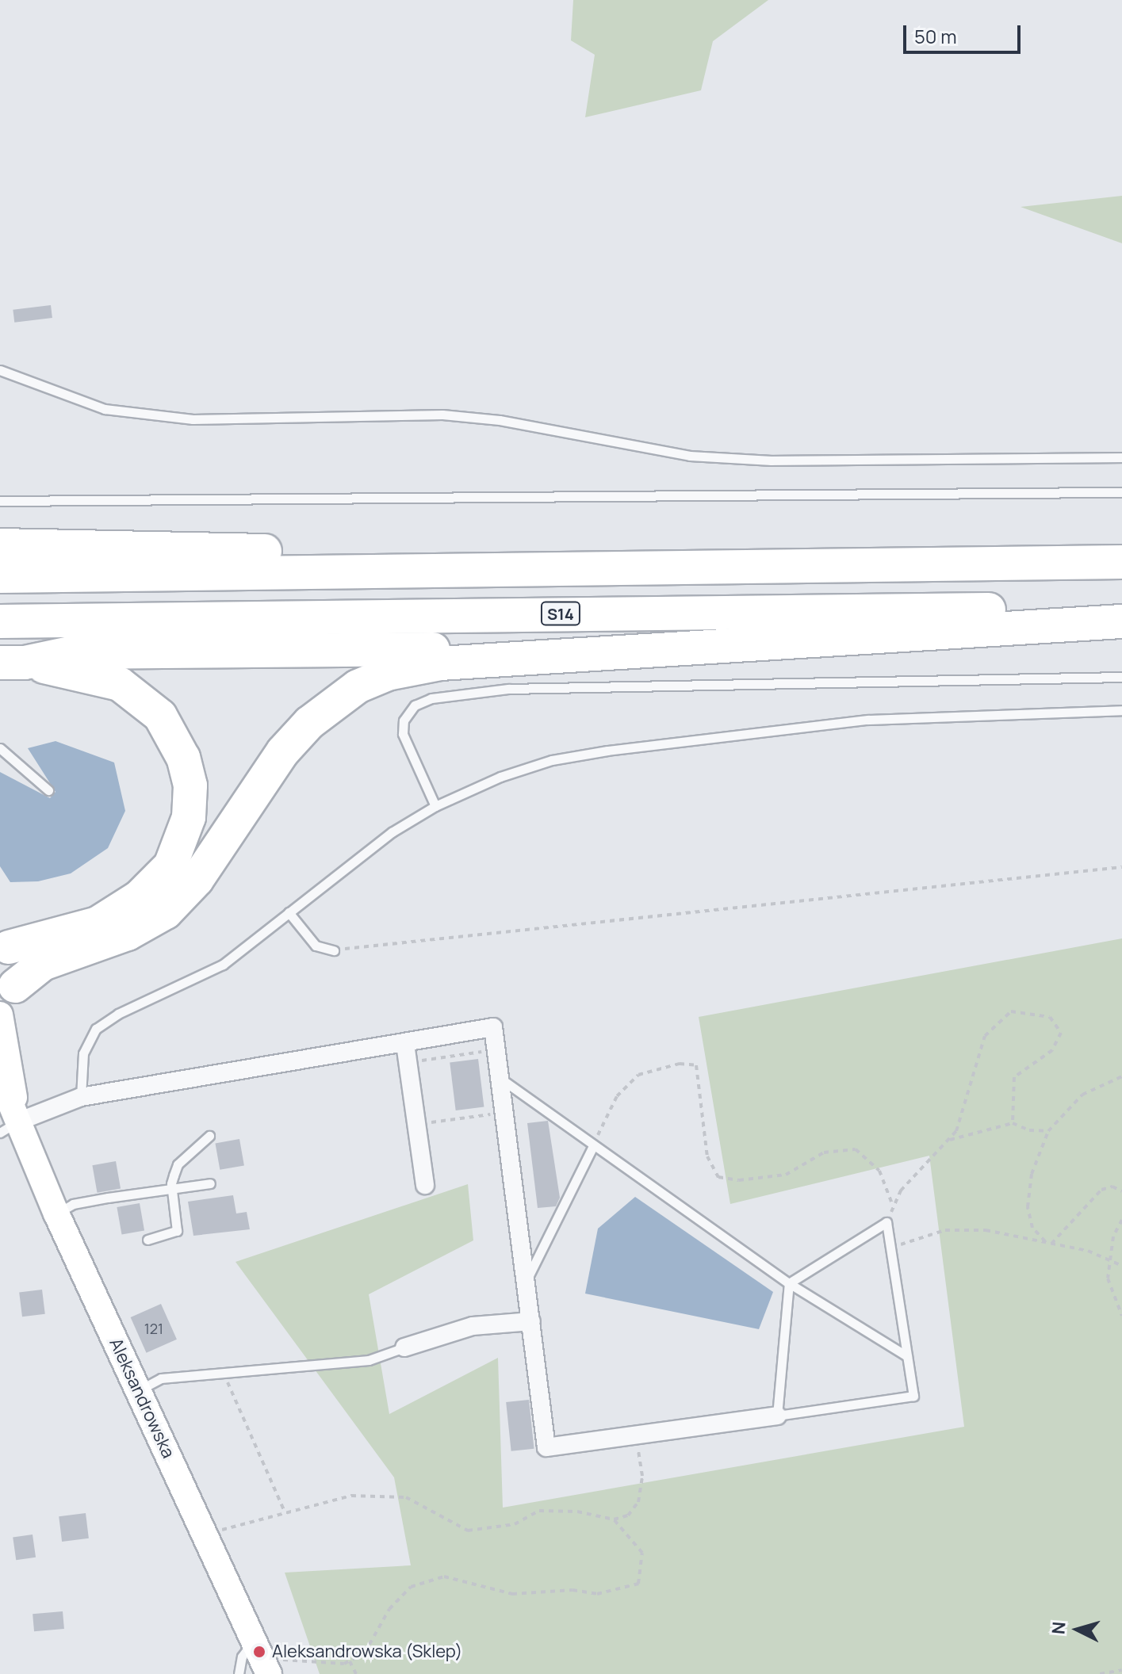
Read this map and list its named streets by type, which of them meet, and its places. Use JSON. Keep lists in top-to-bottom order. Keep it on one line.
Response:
{"streets":{"highway":["S14"],"main road":["Aleksandrowska"]},"places":["Aleksandrowska (Sklep)"],"house_numbers":["121"],"scale_bar":"50 m","north":"left"}
